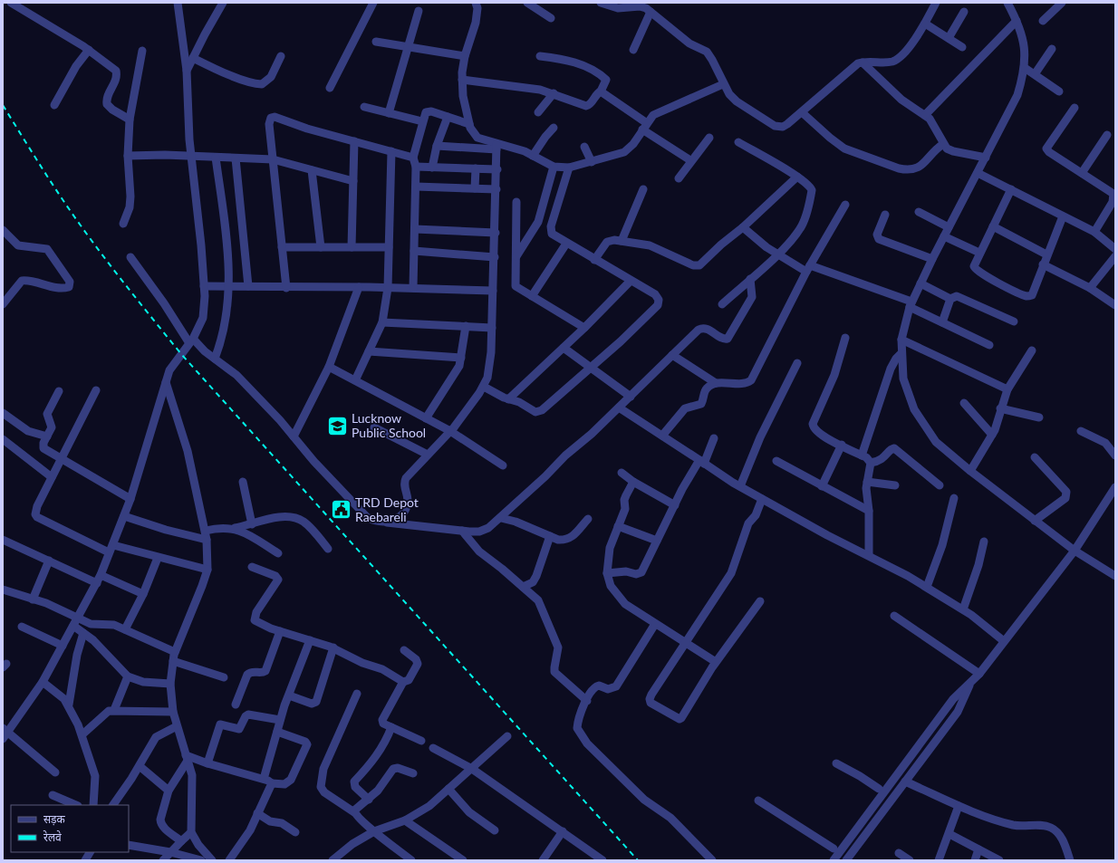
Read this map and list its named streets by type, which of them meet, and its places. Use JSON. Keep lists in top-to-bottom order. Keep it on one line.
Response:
{"places":{"school or university":["Lucknow Public School"],"public building":["TRD Depot Raebareli"]},"legend":["सड़क","रेलवे"]}
